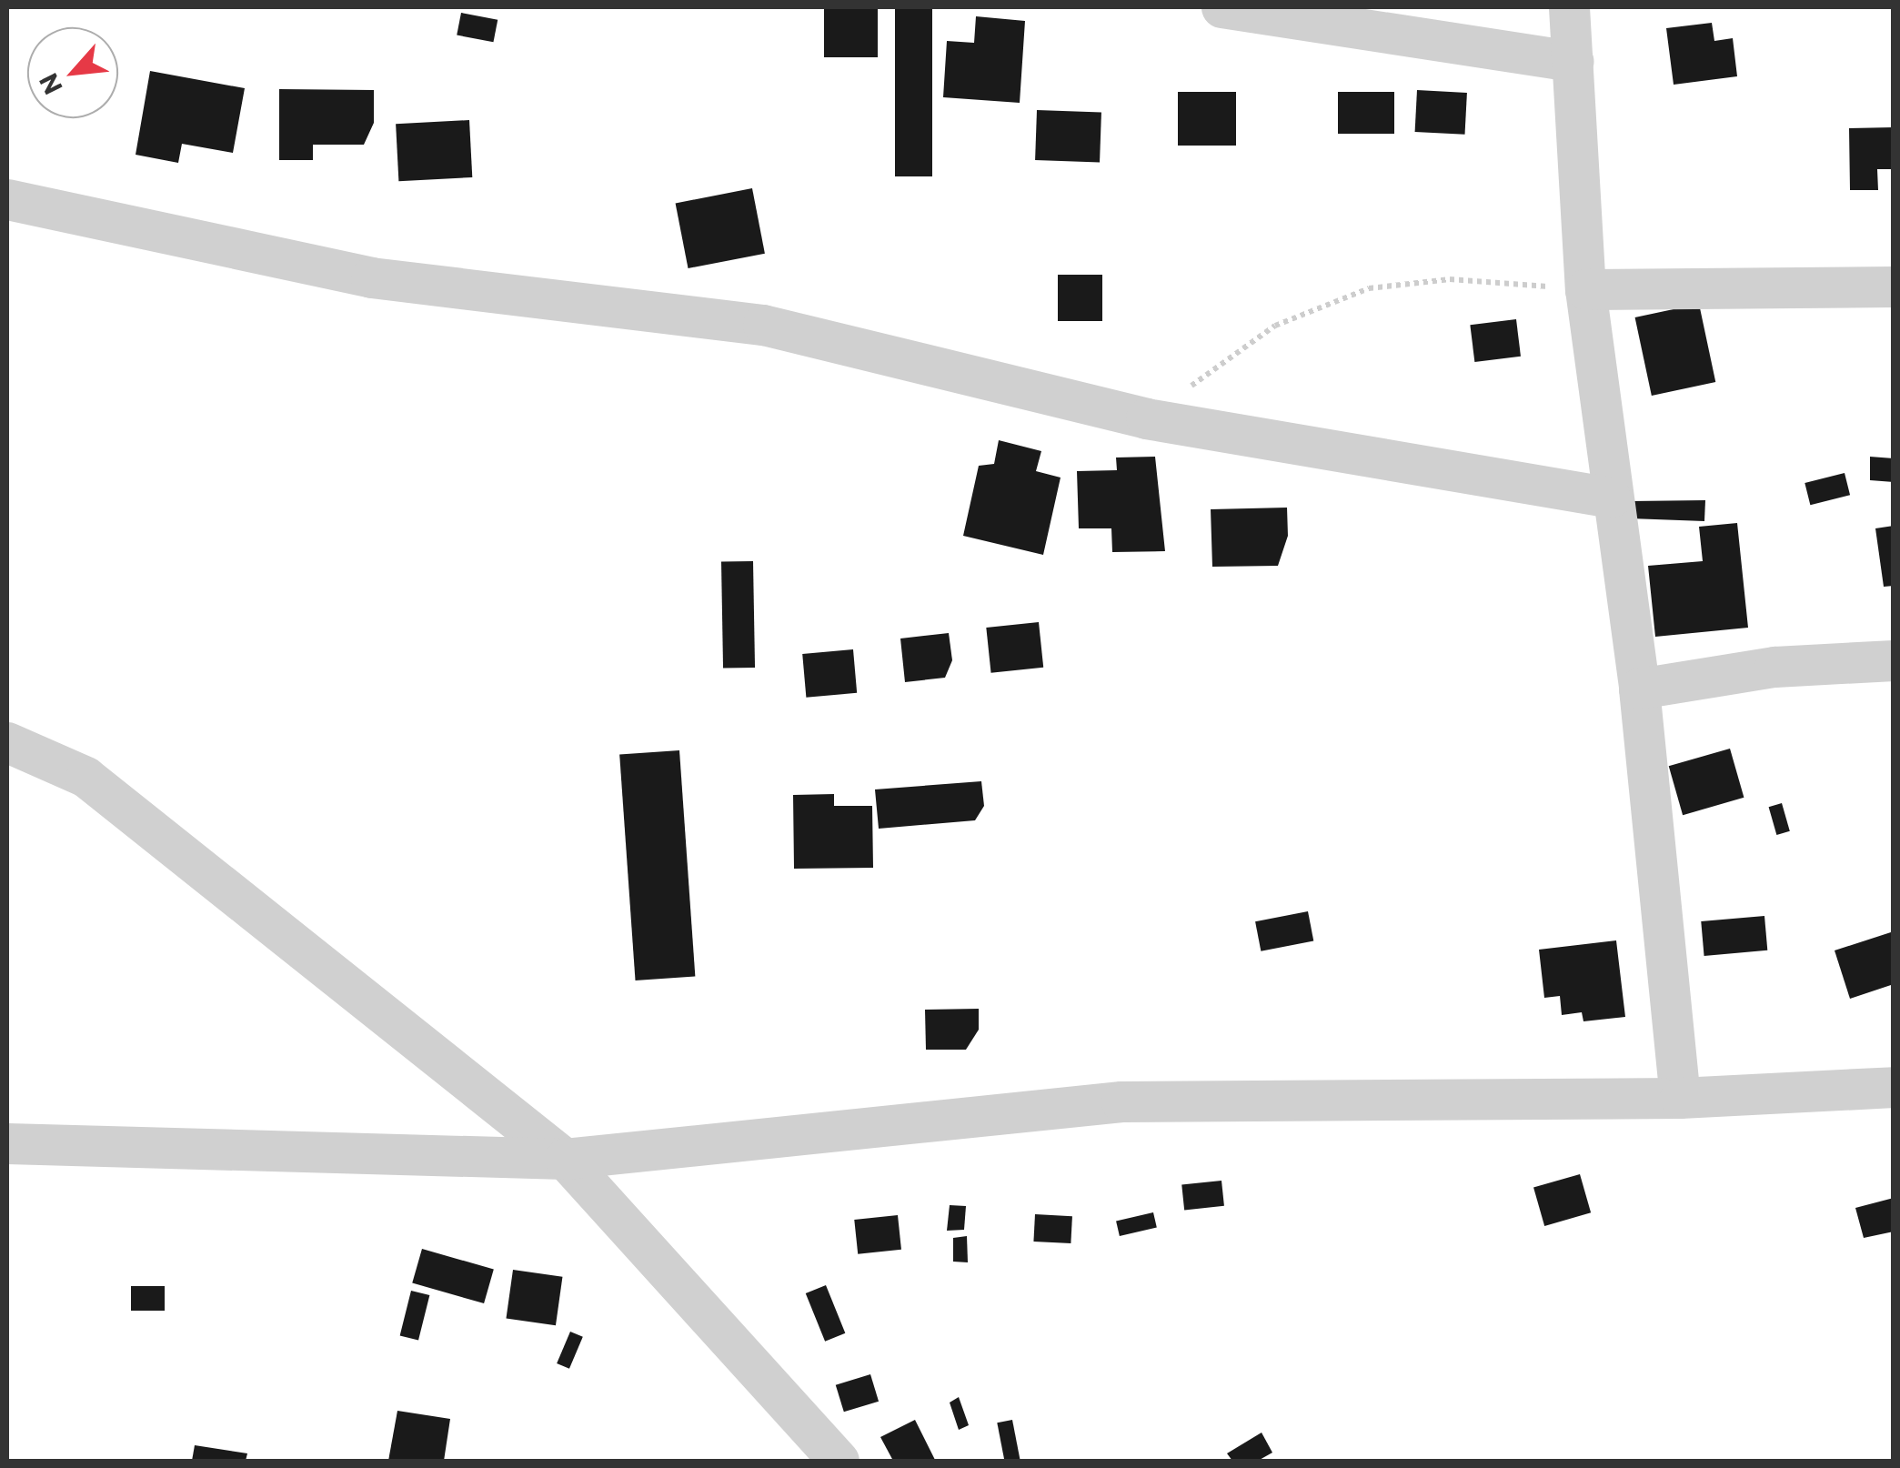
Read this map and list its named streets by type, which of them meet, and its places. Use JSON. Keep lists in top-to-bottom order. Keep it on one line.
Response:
{"north":"bottom left"}
